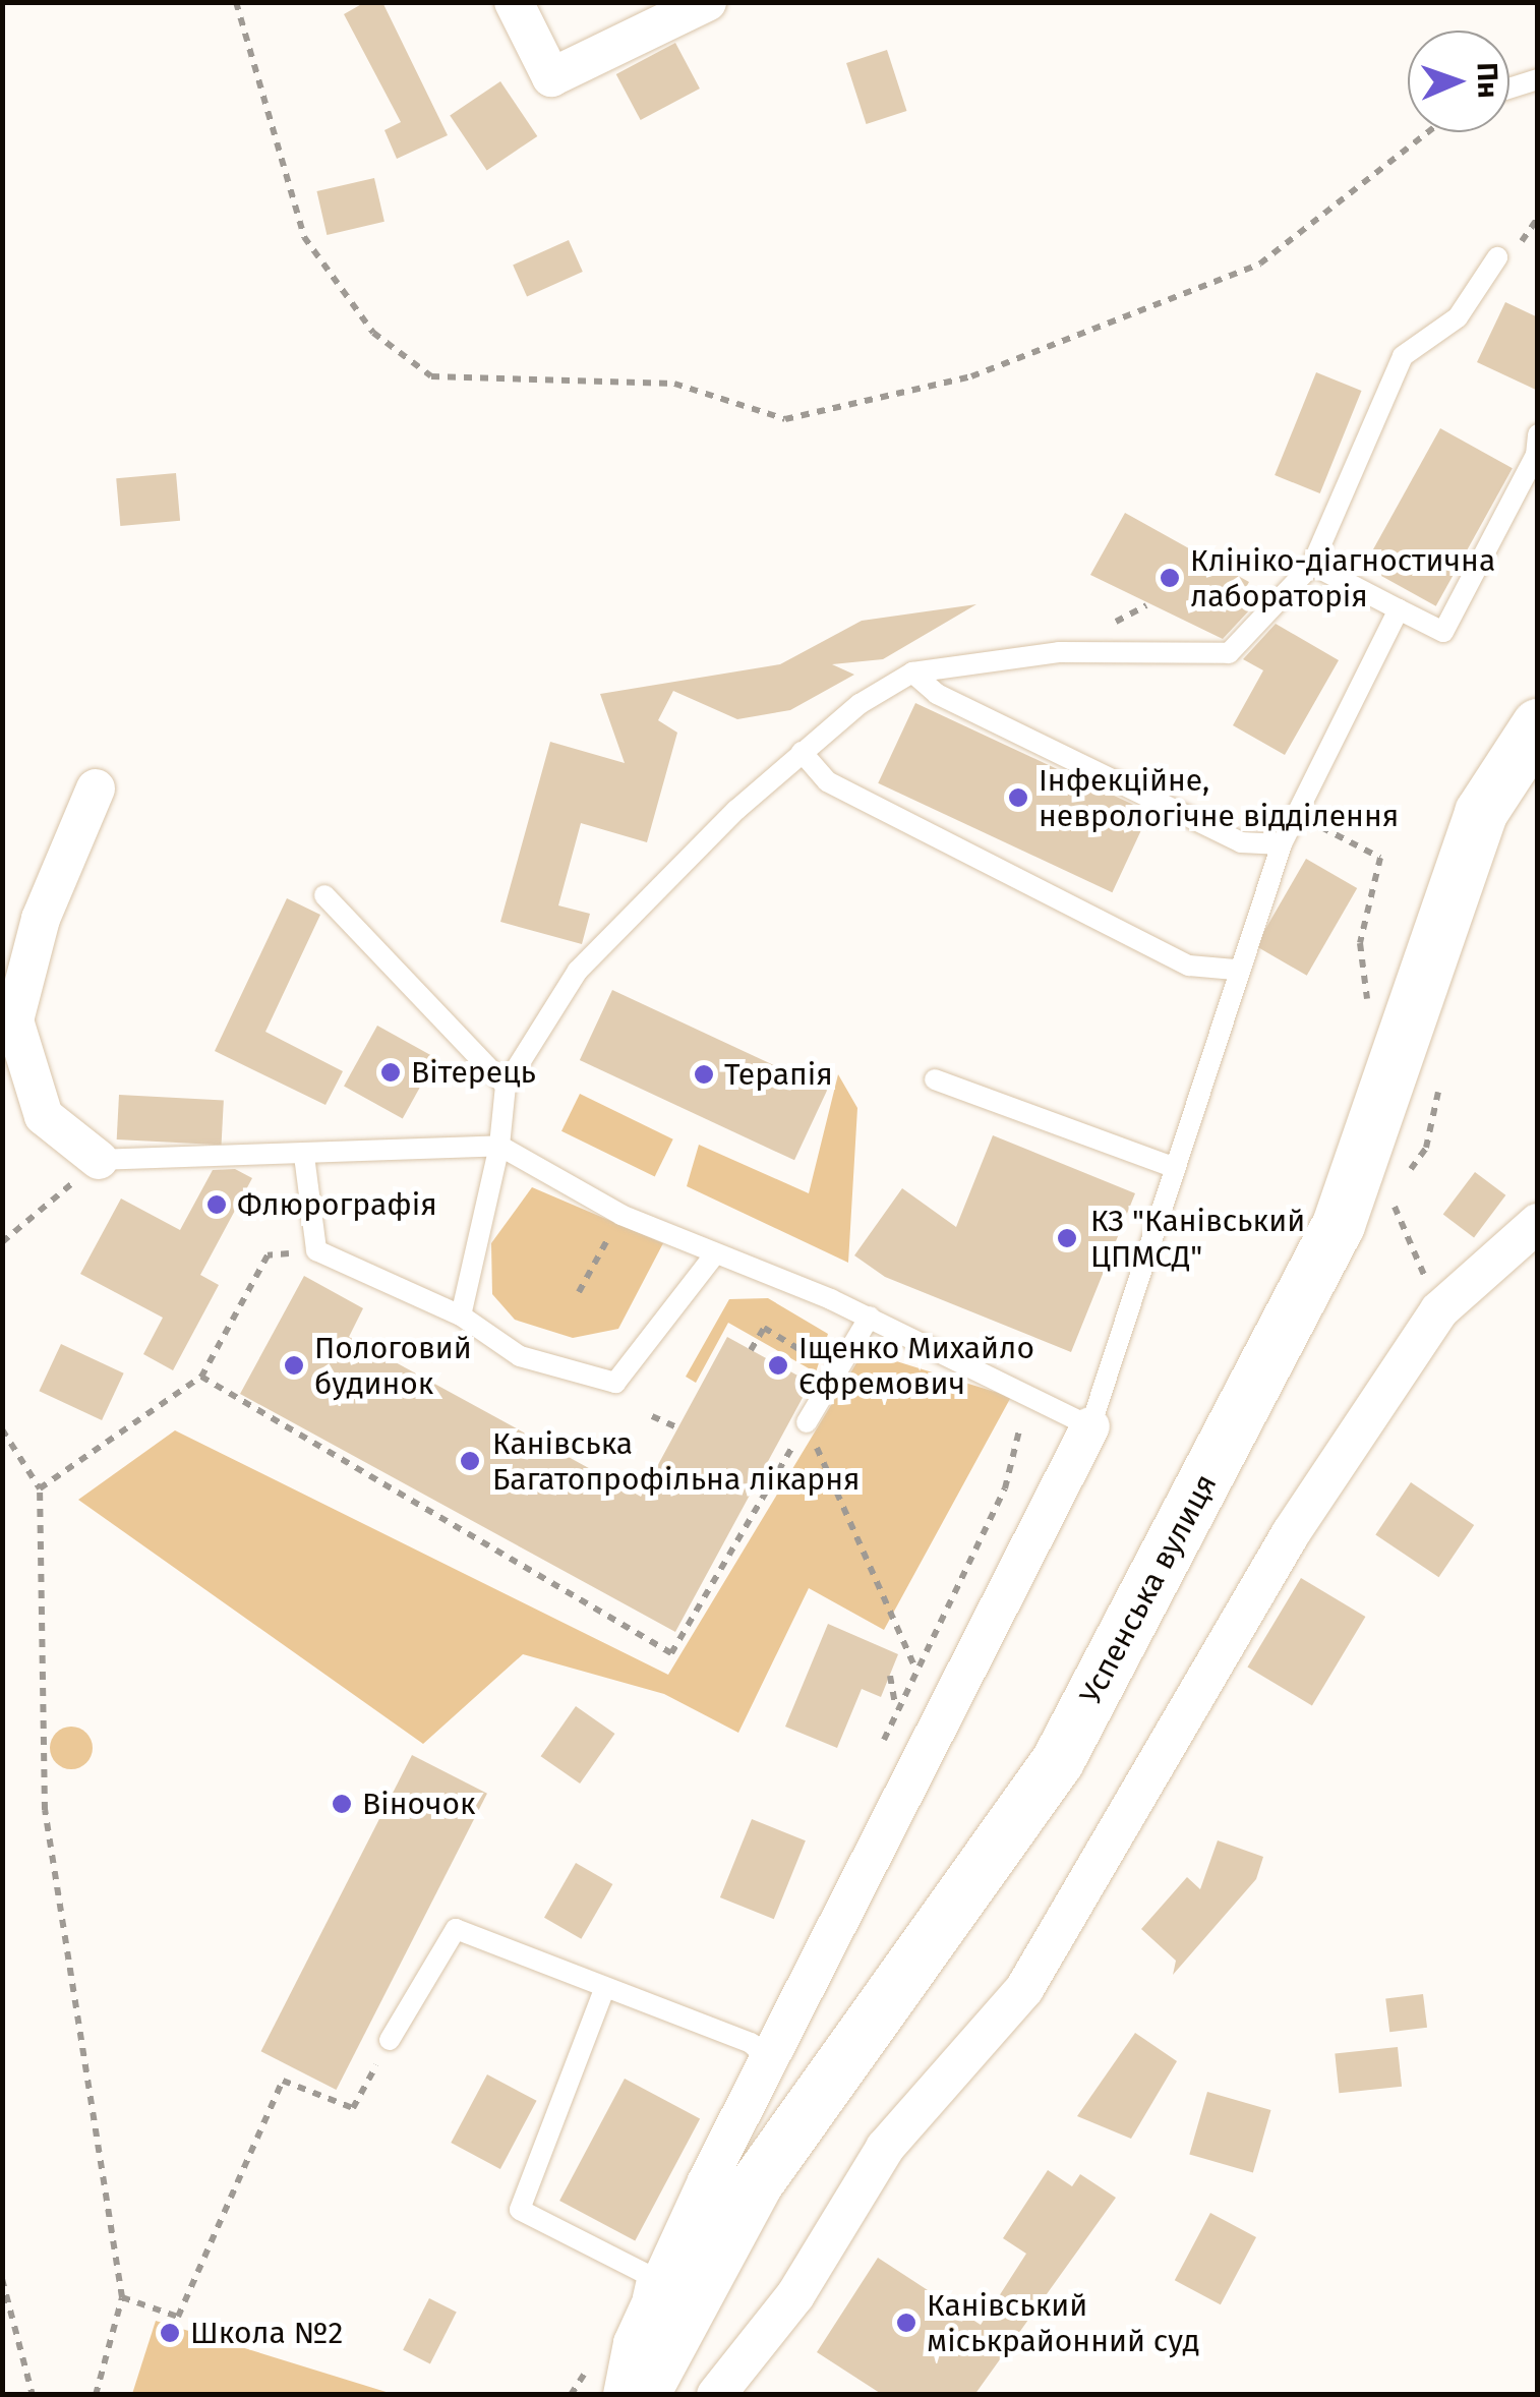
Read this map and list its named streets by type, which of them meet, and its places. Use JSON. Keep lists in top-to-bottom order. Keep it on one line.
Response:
{"streets":{"street":["Успенська вулиця"]},"places":["Клініко-діагностична лабораторія","Інфекційне, неврологічне відділення","Вітерець","Терапія","Флюрографія","КЗ \"Канівський ЦПМСД\"","Пологовий будинок","Іщенко Михайло Єфремович","Канівська Багатопрофільна лікарня","Віночок","Канівський міськрайонний суд","Школа №2"],"north":"right"}
